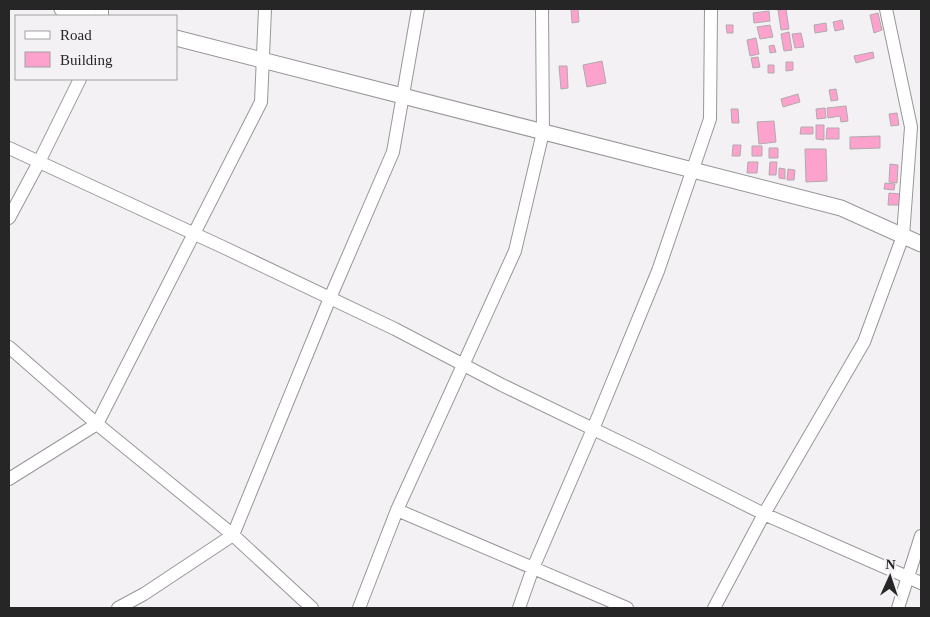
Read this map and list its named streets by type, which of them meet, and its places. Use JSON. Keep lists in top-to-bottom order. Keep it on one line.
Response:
{"legend":["Road","Building"],"north":"top"}
